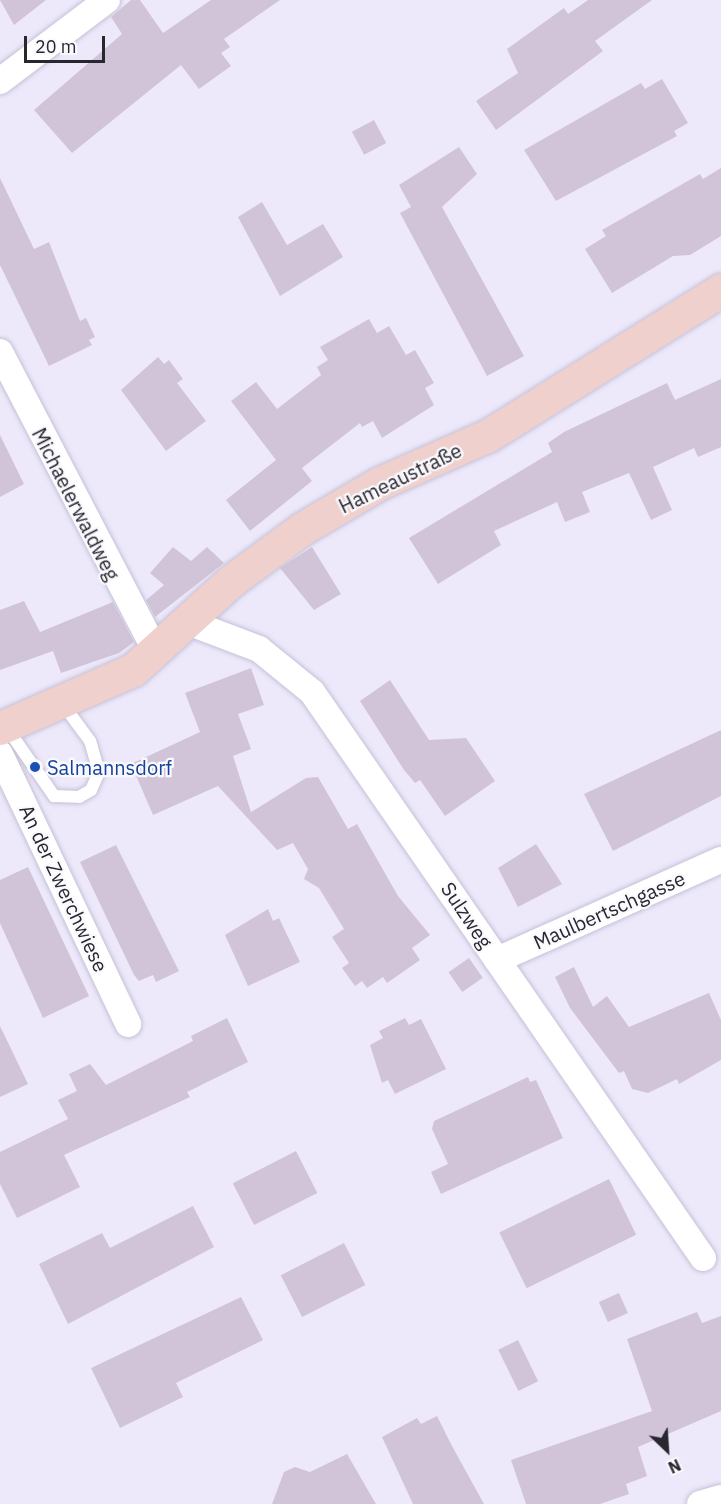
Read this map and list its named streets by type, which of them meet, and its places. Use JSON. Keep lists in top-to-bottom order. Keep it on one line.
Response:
{"streets":{"main road":["Hameaustraße"],"street":["Michaelerwaldweg","An der Zwerchwiese","Maulbertschgasse","Sulzweg"]},"crossings":[["Hameaustraße","Michaelerwaldweg"],["Hameaustraße","An der Zwerchwiese"],["Hameaustraße","Sulzweg"],["Maulbertschgasse","Sulzweg"]],"places":["Salmannsdorf"],"scale_bar":"20 m","north":"bottom right"}
